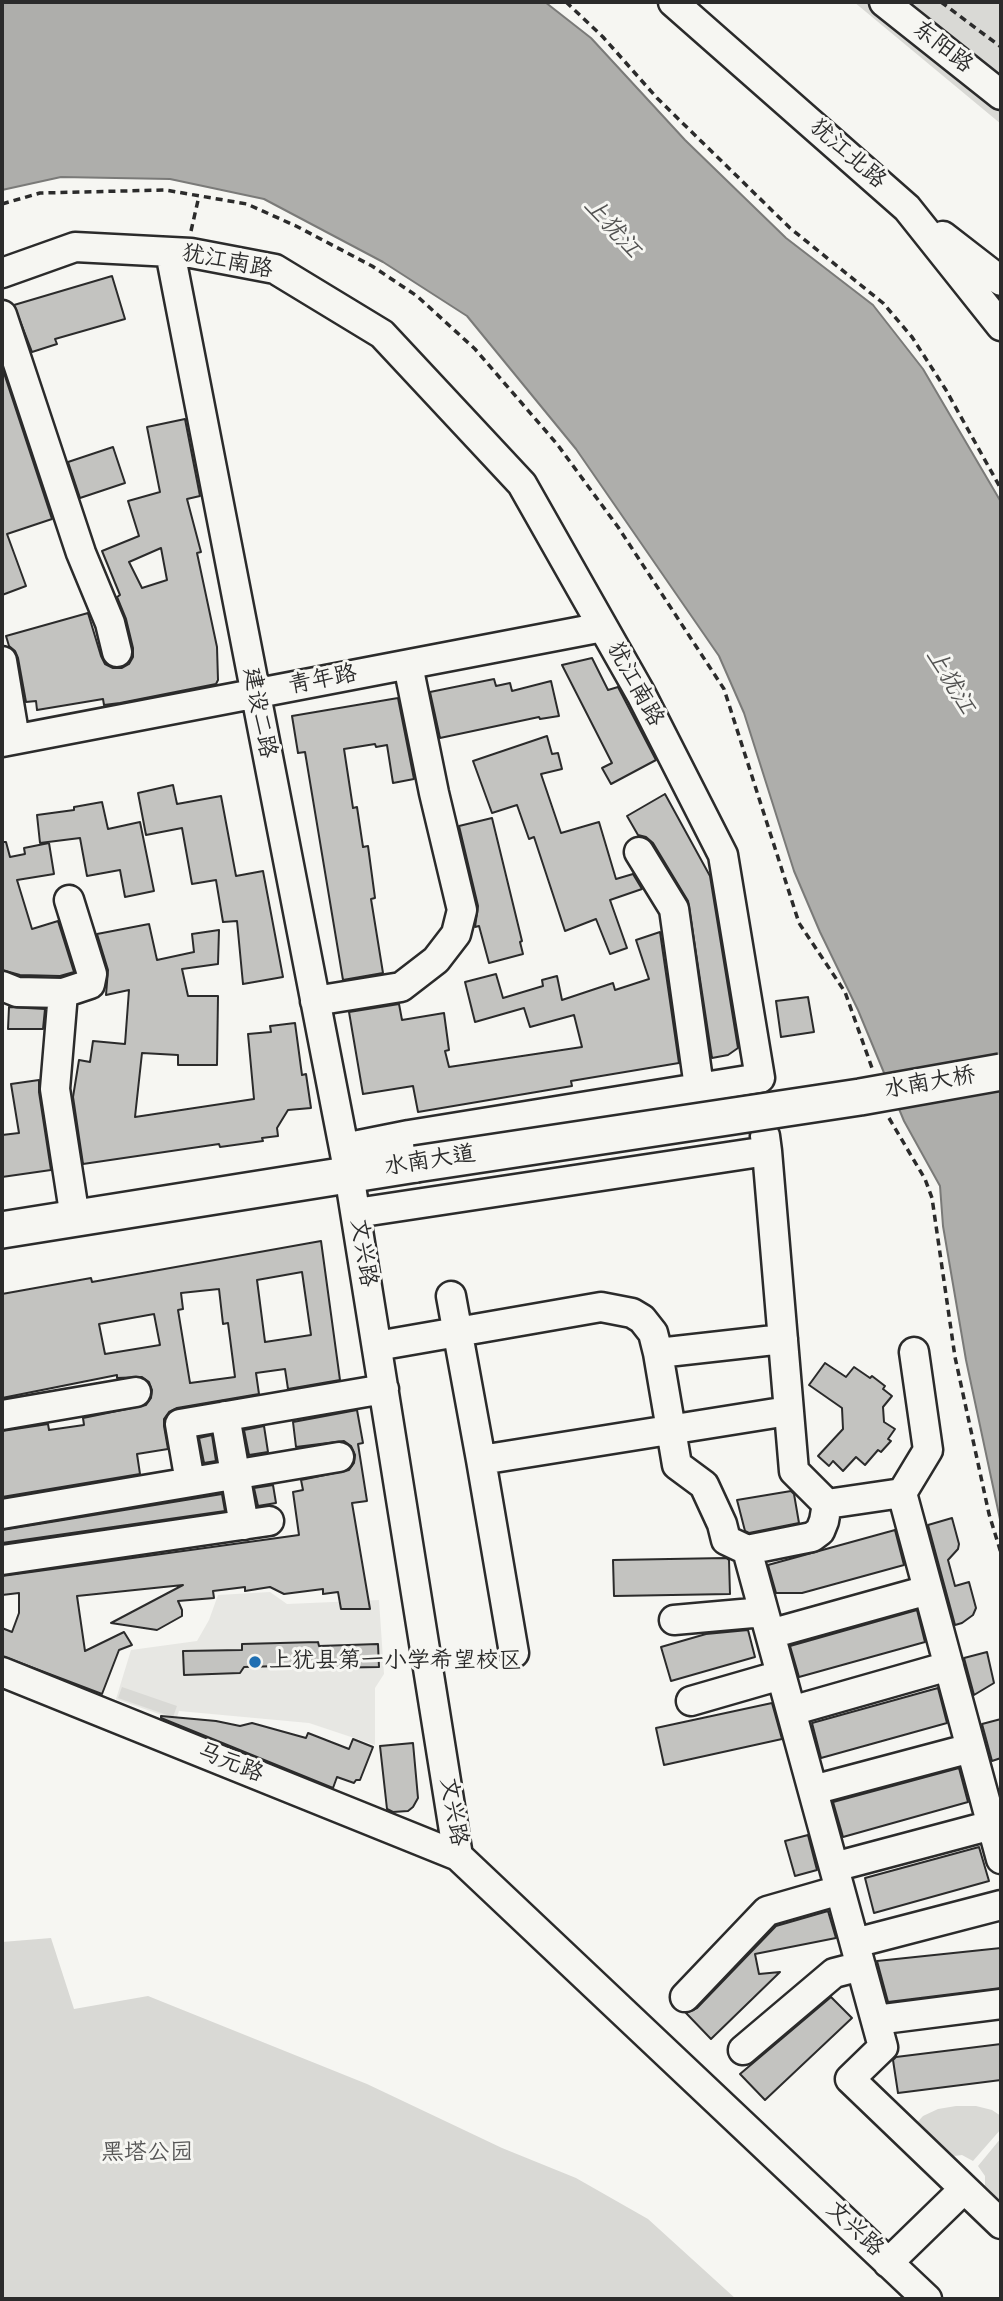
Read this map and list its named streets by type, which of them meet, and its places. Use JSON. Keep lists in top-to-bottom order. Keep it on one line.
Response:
{"streets":{"main road":["水南大桥","水南大道"],"street":["东阳路","犹江北路","犹江南路","青年路","建设二路","文兴路","马元路"]},"crossings":[["犹江南路","青年路"],["犹江南路","建设二路"],["犹江南路","水南大道"],["犹江南路","文兴路"],["青年路","建设二路"],["建设二路","水南大道"],["建设二路","文兴路"],["水南大桥","水南大道"],["水南大道","文兴路"],["文兴路","马元路"]],"water":["上犹江"],"parks":["黑塔公园"],"places":["上犹县第一小学希望校区"]}
